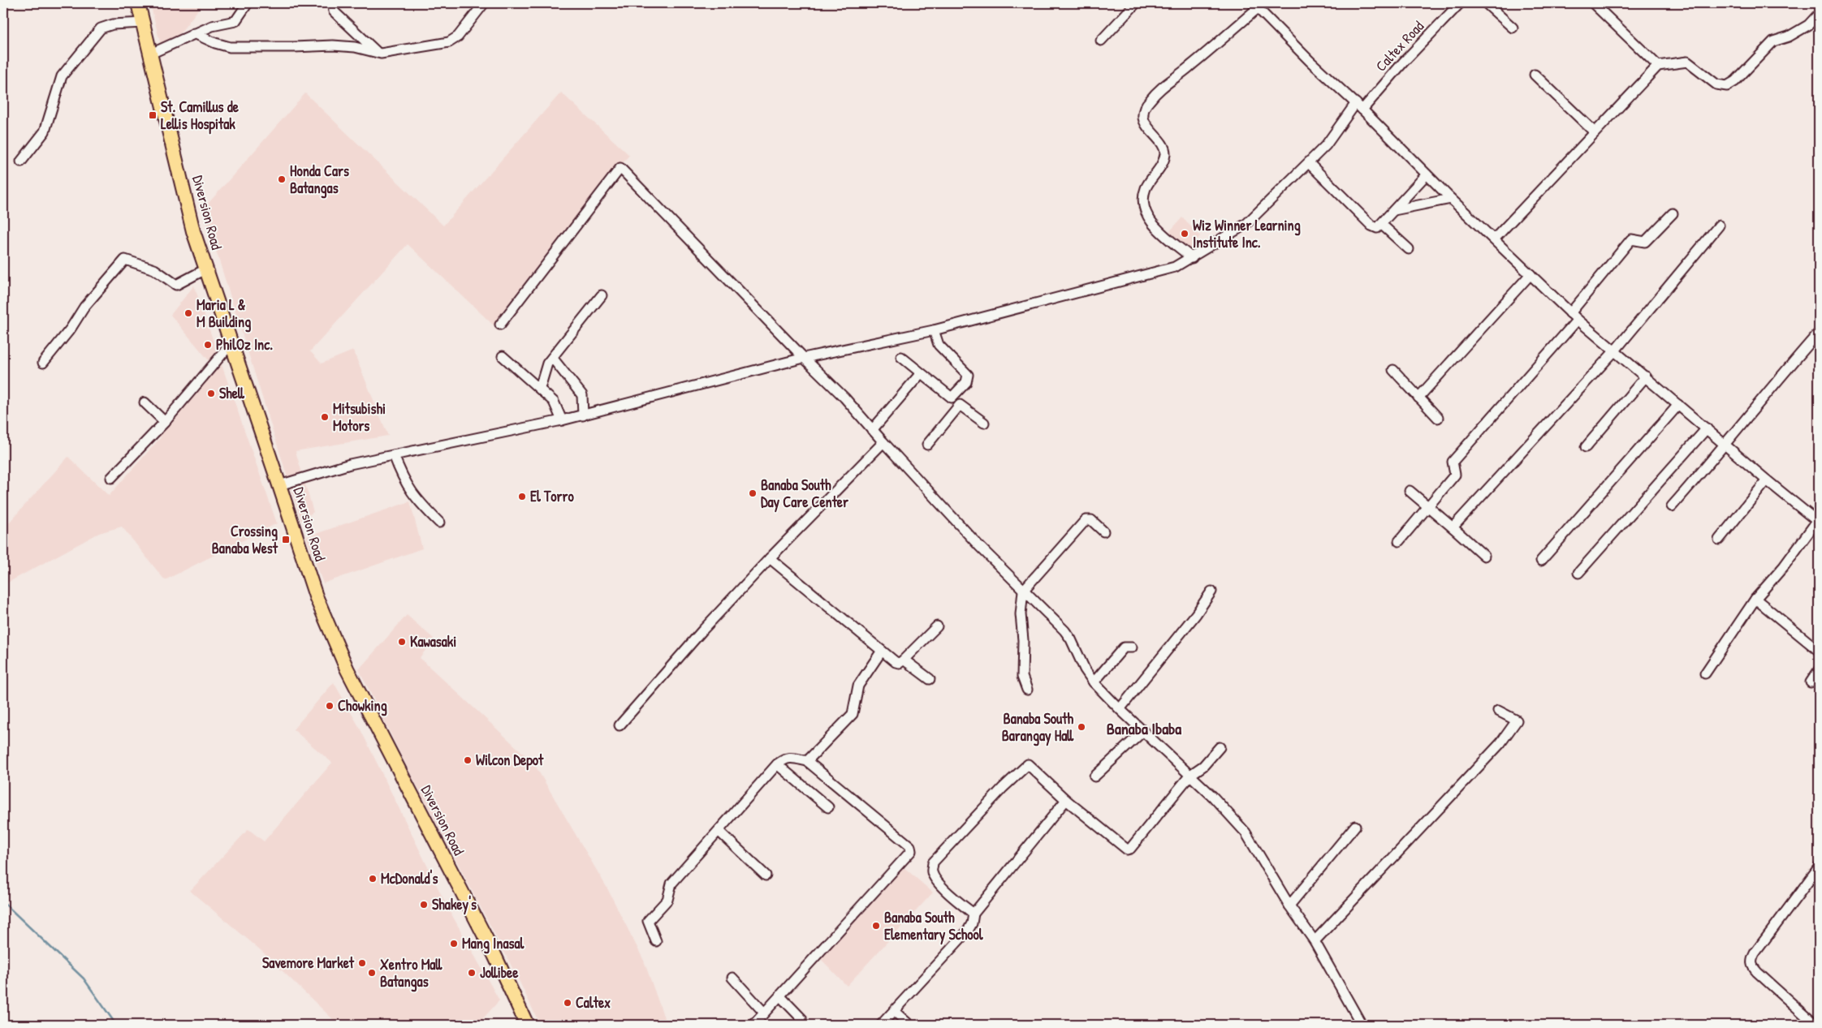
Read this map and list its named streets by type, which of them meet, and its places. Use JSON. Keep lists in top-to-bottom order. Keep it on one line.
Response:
{"streets":{"highway":["Diversion Road"],"street":["Caltex Road"]},"crossings":[["Caltex Road","Diversion Road"]],"districts":["Banaba Ibaba"],"places":{"transit":["St. Camillus de Lellis Hospitak","Crossing Banaba West"],"other":["Honda Cars Batangas","Wiz Winner Learning Institute Inc.","Maria L & M Building","PhilOz Inc.","Shell","Mitsubishi Motors","Banaba South Day Care Center","El Torro","Kawasaki","Chowking","Banaba South Barangay Hall","Wilcon Depot","McDonald's","Shakey's","Banaba South Elementary School","Mang Inasal","Savemore Market","Xentro Mall Batangas","Jollibee","Caltex"]}}
